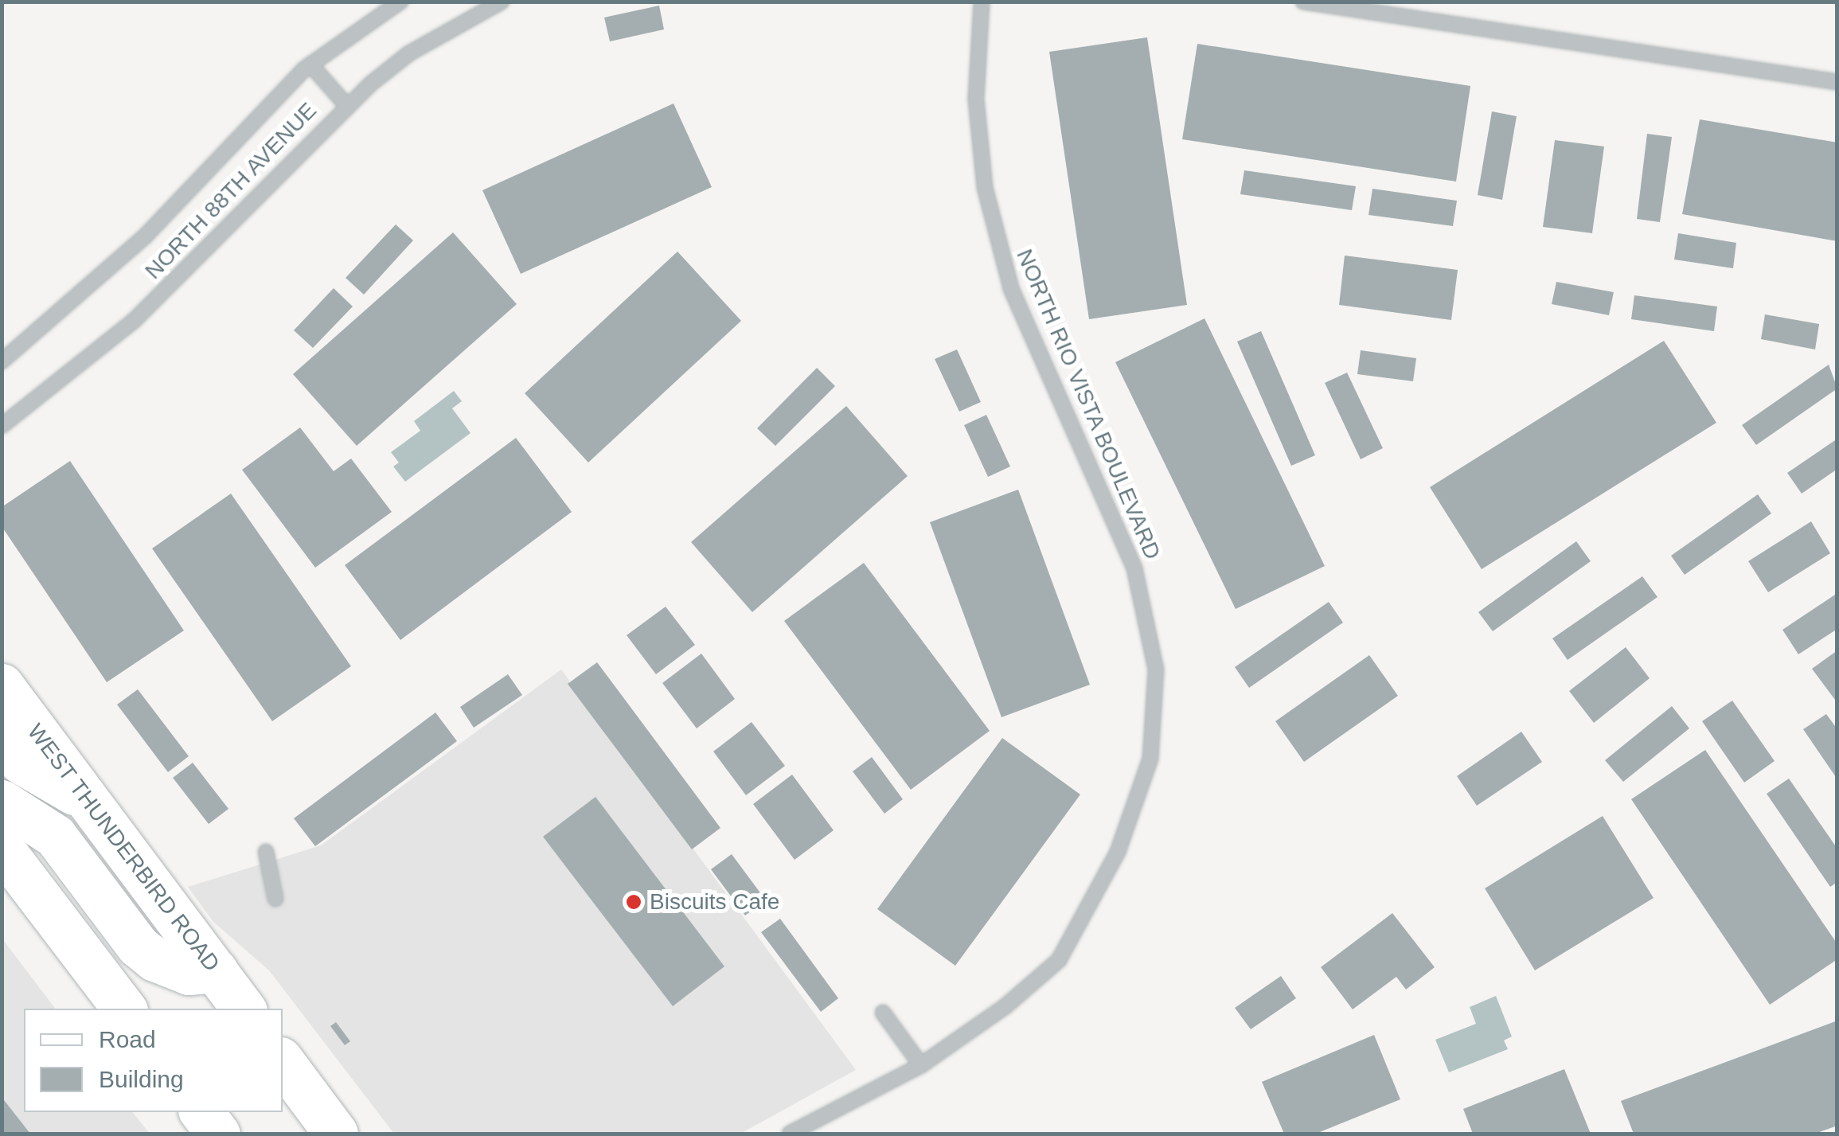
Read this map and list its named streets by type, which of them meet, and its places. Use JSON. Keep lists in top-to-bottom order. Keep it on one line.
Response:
{"streets":{"main road":["WEST THUNDERBIRD ROAD"],"street":["NORTH 88TH AVENUE","NORTH RIO VISTA BOULEVARD"]},"places":["Biscuits Cafe"],"legend":["Road","Building"]}
